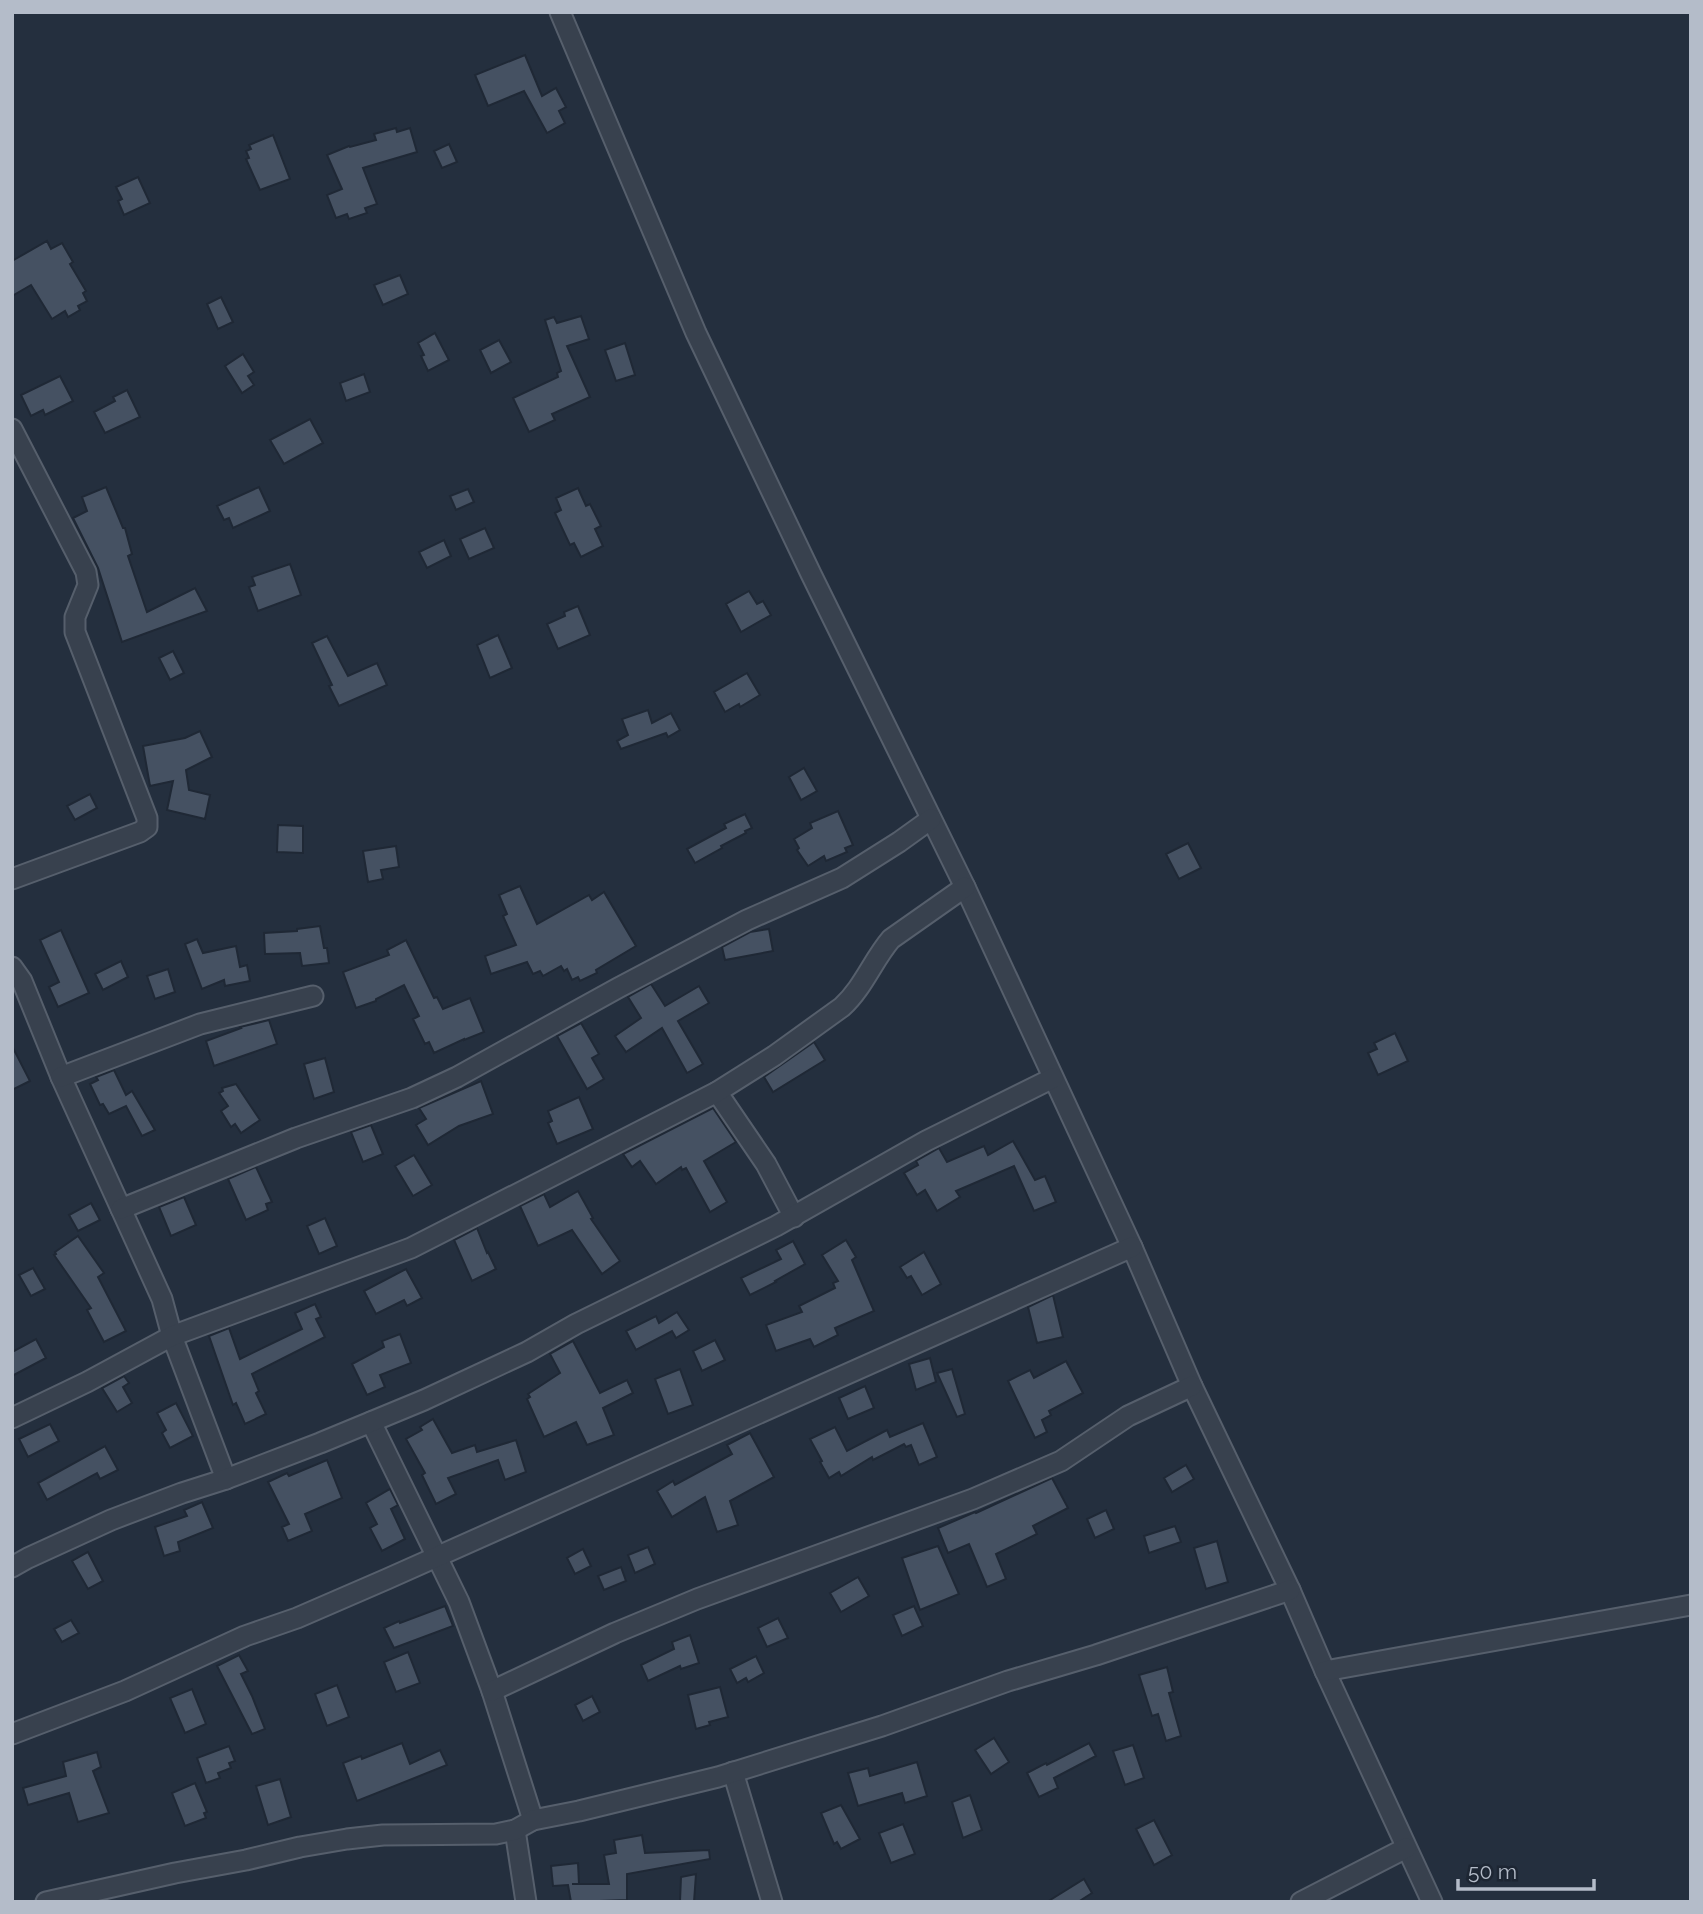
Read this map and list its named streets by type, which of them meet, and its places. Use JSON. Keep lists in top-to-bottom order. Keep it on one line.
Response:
{"scale_bar":"50 m"}
